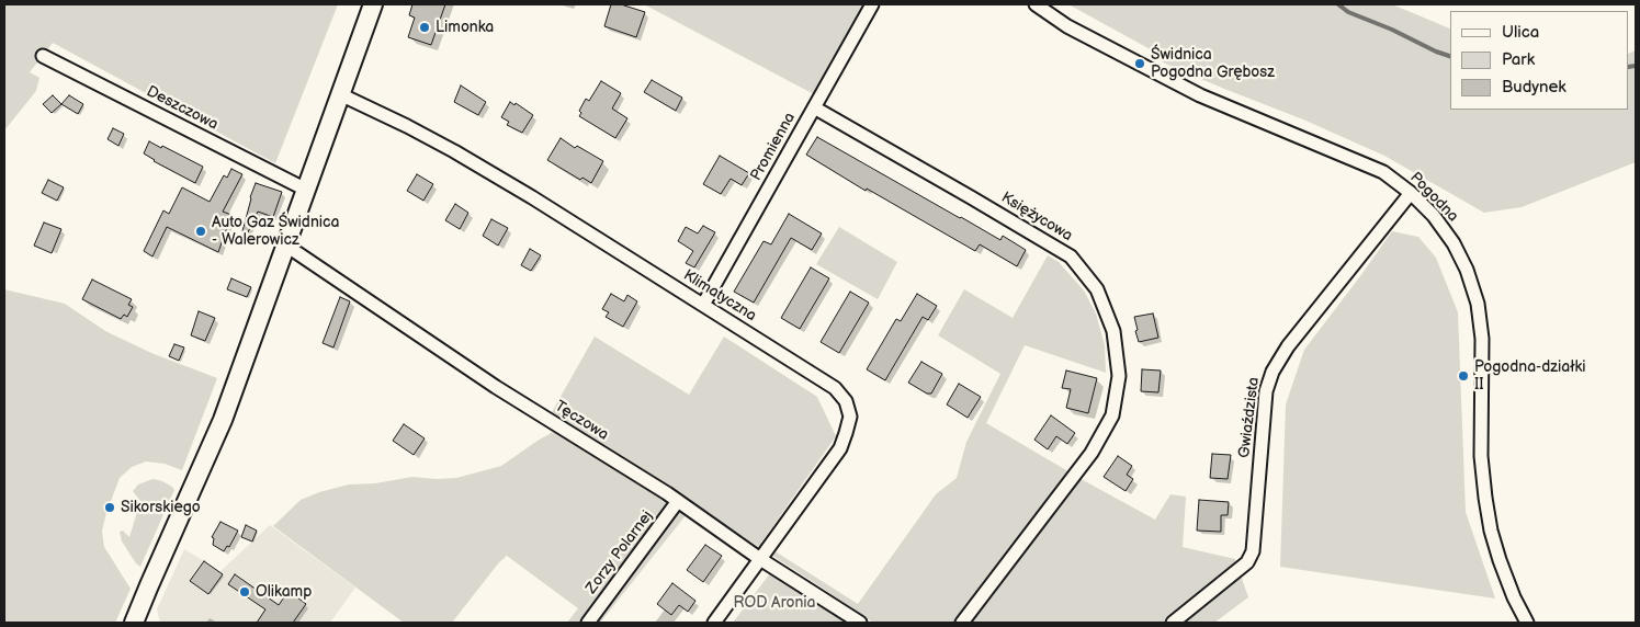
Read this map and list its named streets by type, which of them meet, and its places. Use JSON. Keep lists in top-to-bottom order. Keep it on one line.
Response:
{"streets":{"street":["Deszczowa","Promienna","Pogodna","Księżycowa","Klimatyczna","Gwiaździsta","Tęczowa","Zorzy Polarnej"]},"crossings":[["Promienna","Księżycowa"],["Promienna","Klimatyczna"],["Pogodna","Gwiaździsta"],["Klimatyczna","Tęczowa"],["Tęczowa","Zorzy Polarnej"]],"parks":["ROD Aronia"],"places":["Limonka","Świdnica Pogodna Grębosz","Auto Gaz Świdnica - Walerowicz","Pogodna-działki II","Sikorskiego","Olikamp"],"legend":["Ulica","Park","Budynek"]}
